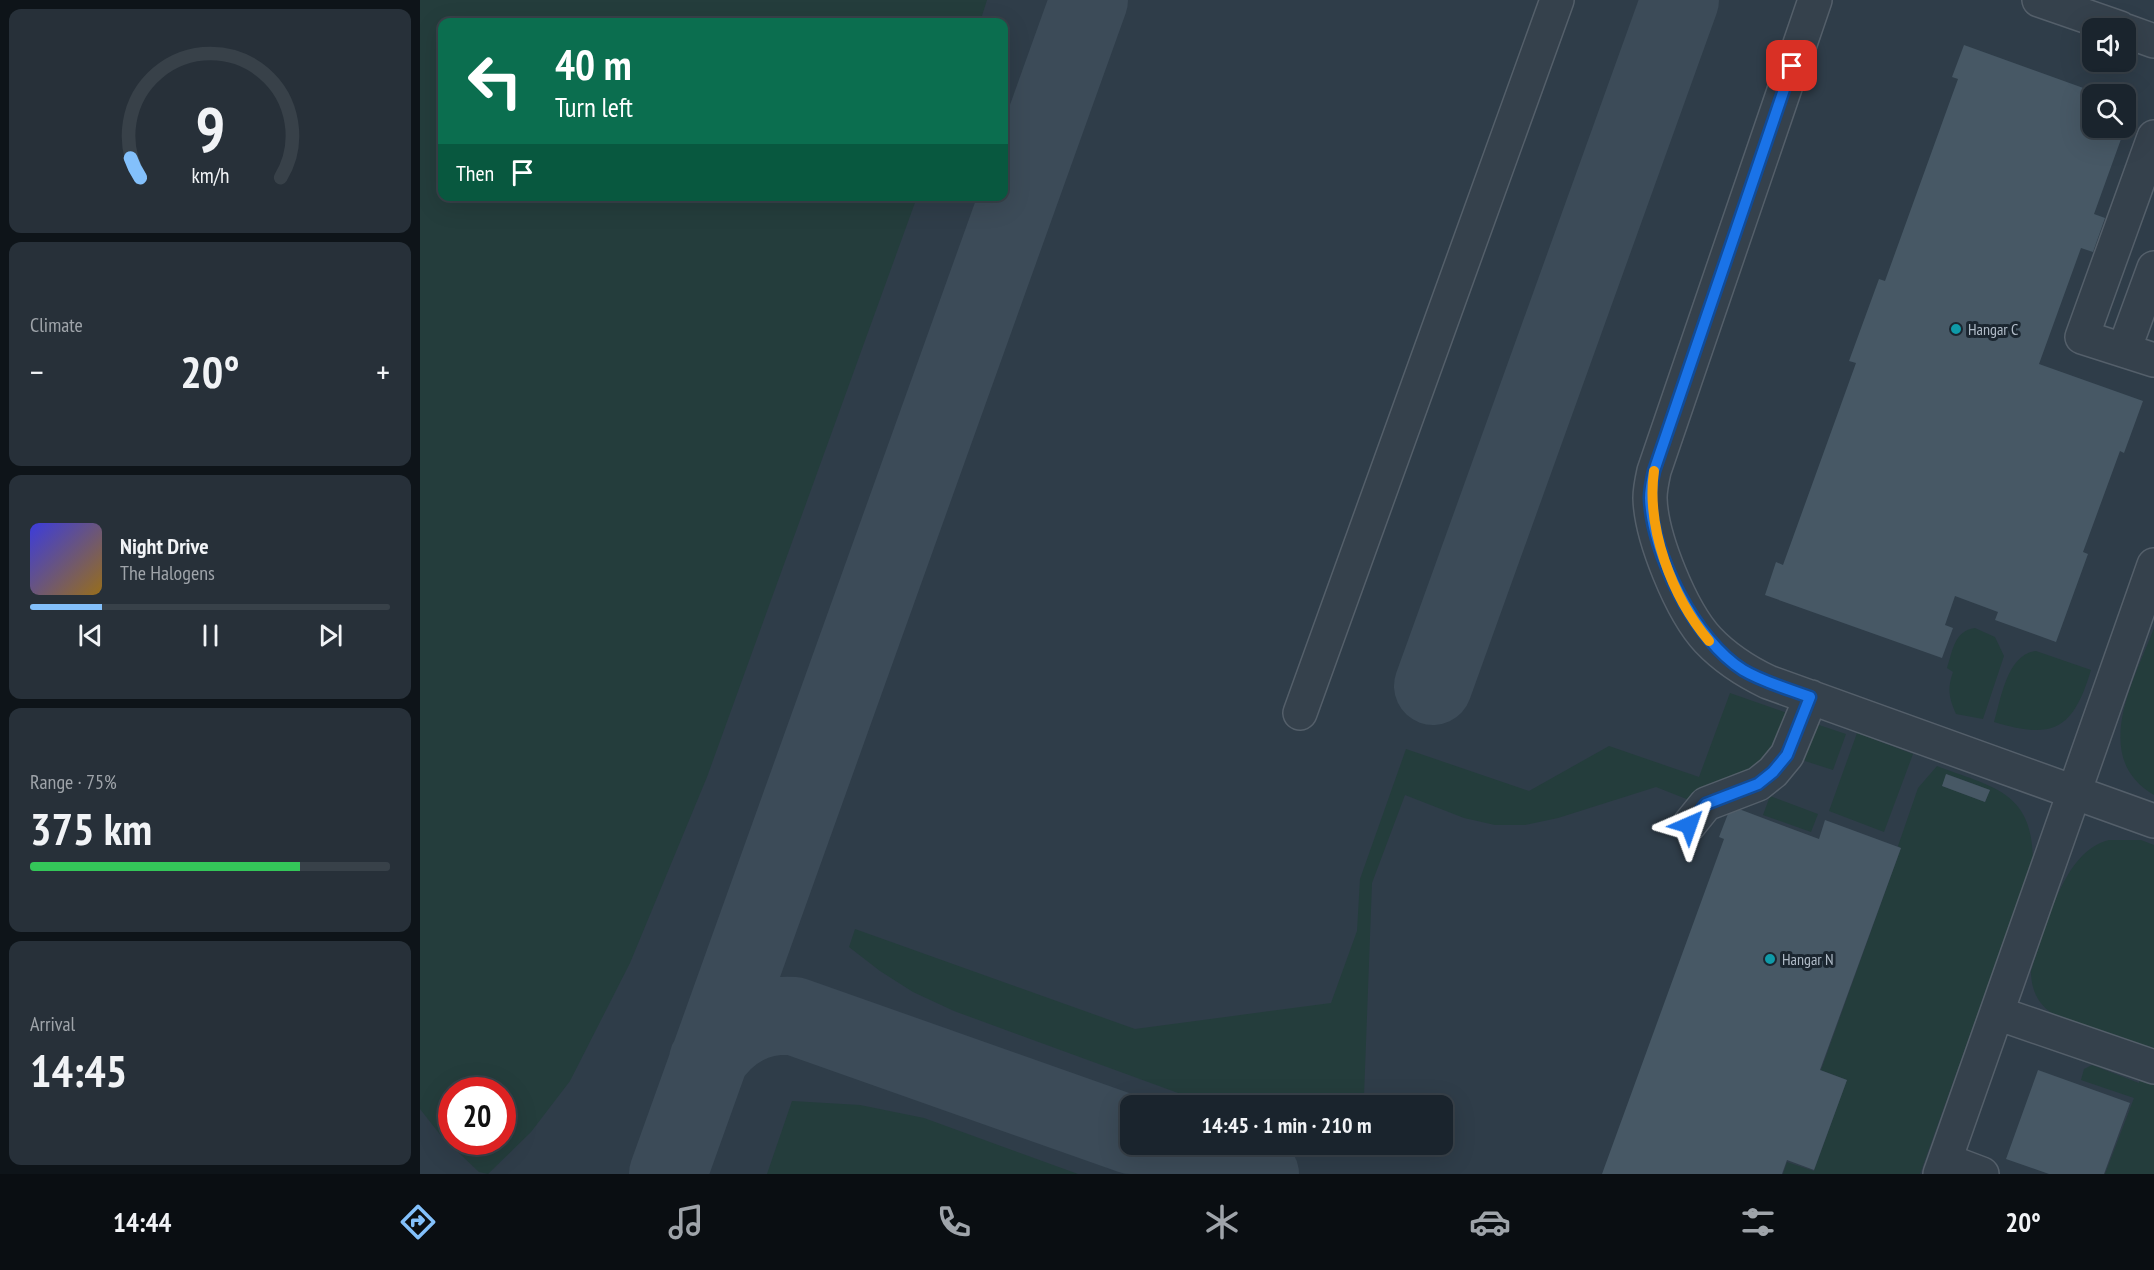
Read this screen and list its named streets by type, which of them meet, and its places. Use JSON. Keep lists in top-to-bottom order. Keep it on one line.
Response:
{"places":["Hangar C","Hangar N"],"page":{"turn":["40 m","Turn left"],"then":"Then","tile":["Climate",["Range · 75%","375 km"],["Arrival","14:45"]],"heat":["−","20°","+"],"song":["Night Drive","The Halogens"],"limit":"20","trip":"14:45 · 1 min · 210 m","tabs":["14:44","20°"],"gauge":["9","km/h"]}}
